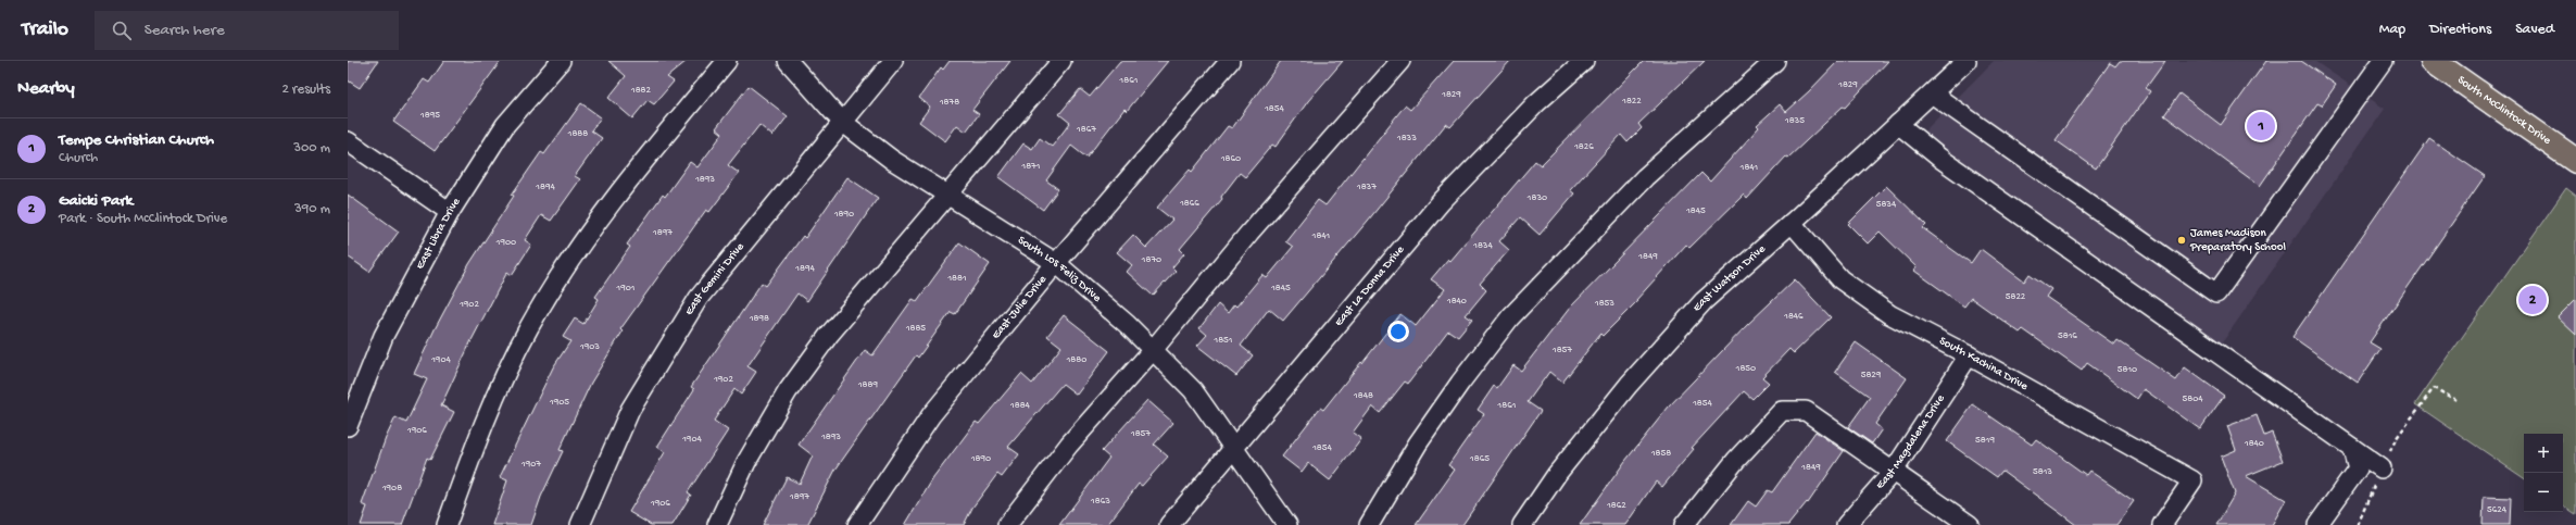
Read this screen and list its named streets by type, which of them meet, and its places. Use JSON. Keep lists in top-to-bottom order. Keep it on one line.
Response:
{"streets":{"main road":["South McClintock Drive"],"street":["East Libra Drive","South Los Feliz Drive","East Gemini Drive","East Watson Drive","East La Donna Drive","East Julie Drive","South Kachina Drive","East Magdalena Drive"]},"crossings":[["South Los Feliz Drive","East Gemini Drive"],["South Los Feliz Drive","East La Donna Drive"],["South Los Feliz Drive","East Julie Drive"],["East Watson Drive","South Kachina Drive"],["South Kachina Drive","East Magdalena Drive"]],"places":["James Madison Preparatory School"],"house_numbers":["1861","1829","1882","1829","1822","1878","1854","1895","1835","1867","1888","1833","1826","1860","1871","1841","1893","1894","1837","1830","1866","5834","1845","1890","1897","1841","1900","1834","1849","1870","1894","1881","1901","1845","5822","1840","1853","1902","1846","1898","1885","5816","1851","1903","1857","1904","1880","1850","5810","5829","1902","1889","1848","5804","1905","1854","1884","1861","1906","1857","1893","1904","5819","1840","1854","1858","1890","1865","1907","1849","5813","1908","1897","1863","1906","1862","5624"],"page":{"header":"Trailo","search":"Search here","nav":["Map","Directions","Saved"],"heading":["Nearby","2 results"],"pins":["1","2"],"list":[{"mark":"1","name":"Tempe Christian Church","note":"Church","value":"300 m"},{"mark":"2","name":"Gaicki Park","note":"Park · South McClintock Drive","value":"390 m"}],"map_buttons":["+","−"]}}
